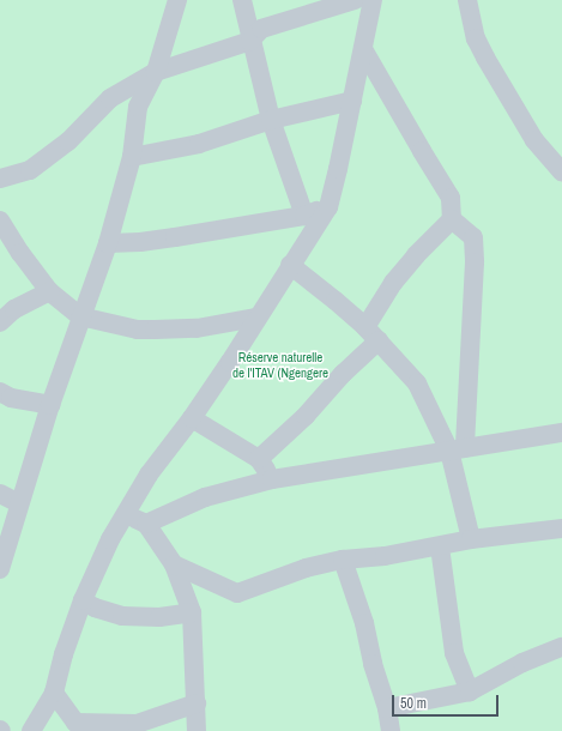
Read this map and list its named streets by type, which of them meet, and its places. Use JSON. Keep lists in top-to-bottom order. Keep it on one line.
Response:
{"parks":["Réserve naturelle de l'ITAV (Ngengere"],"scale_bar":"50 m"}
